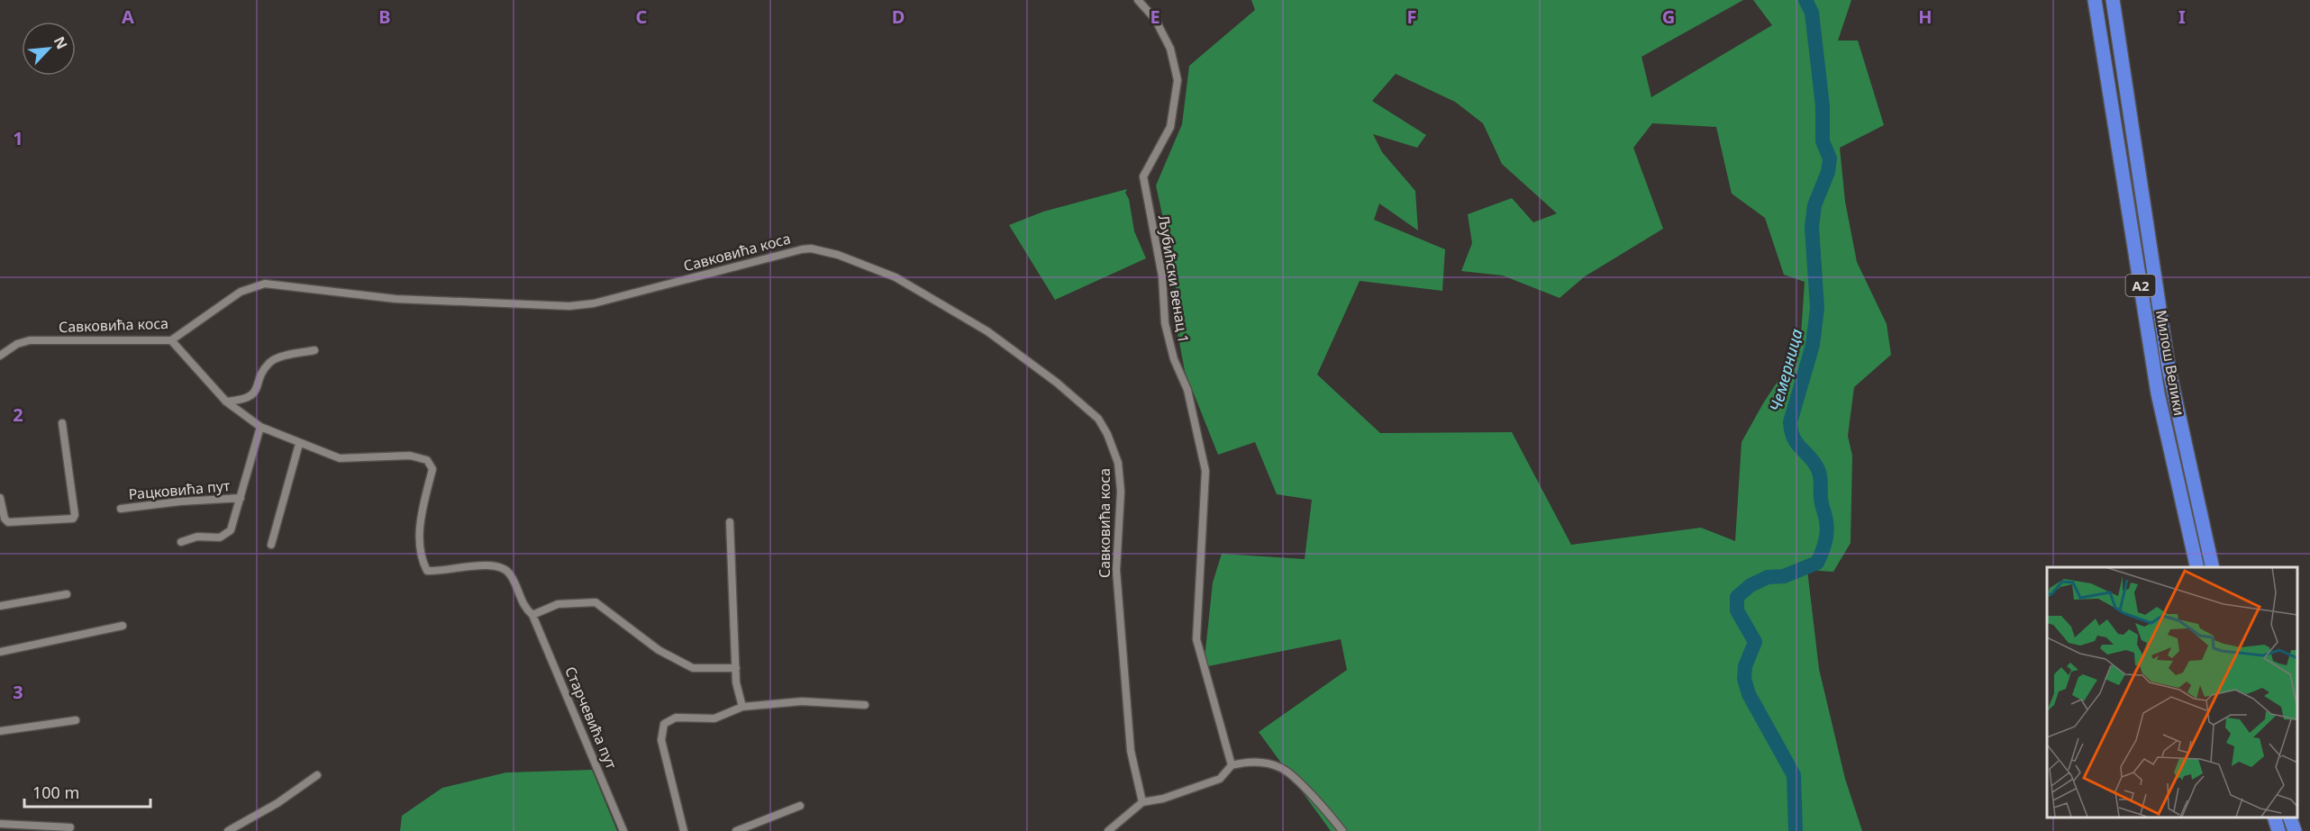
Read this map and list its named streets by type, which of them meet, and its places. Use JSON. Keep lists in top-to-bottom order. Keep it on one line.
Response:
{"streets":{"highway":["A2","Милош Велики"],"street":["Савковића коса","Љубићски венац 1","Рацковића пут","Старчевића пут"]},"crossings":[["Савковића коса","Старчевића пут"],["Рацковића пут","Старчевића пут"]],"water":["Чемерница"],"scale_bar":"100 m","north":"top right","grid":{"columns":["A","B","C","D","E","F","G","H","I"],"rows":["1","2","3"]}}
